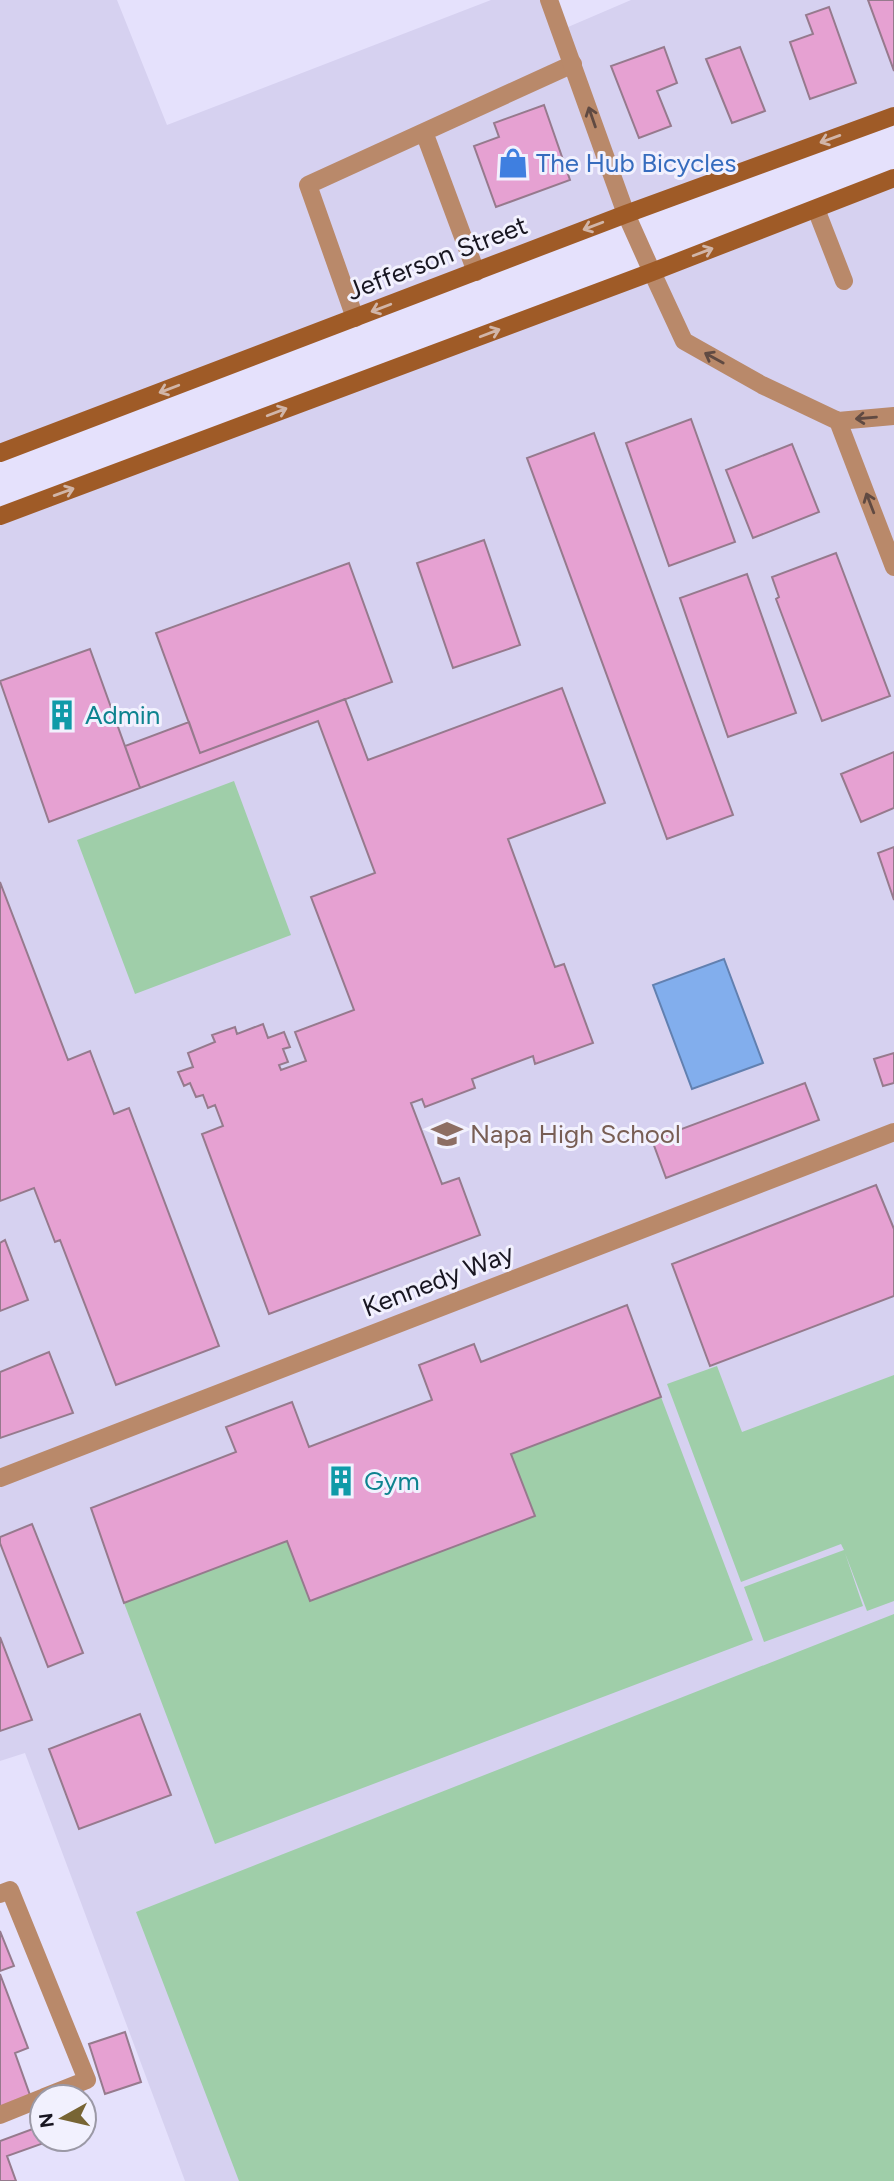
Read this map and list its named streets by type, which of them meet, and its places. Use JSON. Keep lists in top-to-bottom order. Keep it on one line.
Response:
{"streets":{"main road":["Jefferson Street"],"street":["Kennedy Way"]},"places":{"shop":["The Hub Bicycles"],"building":["Admin","Gym"],"school or university":["Napa High School"]},"north":"left"}
